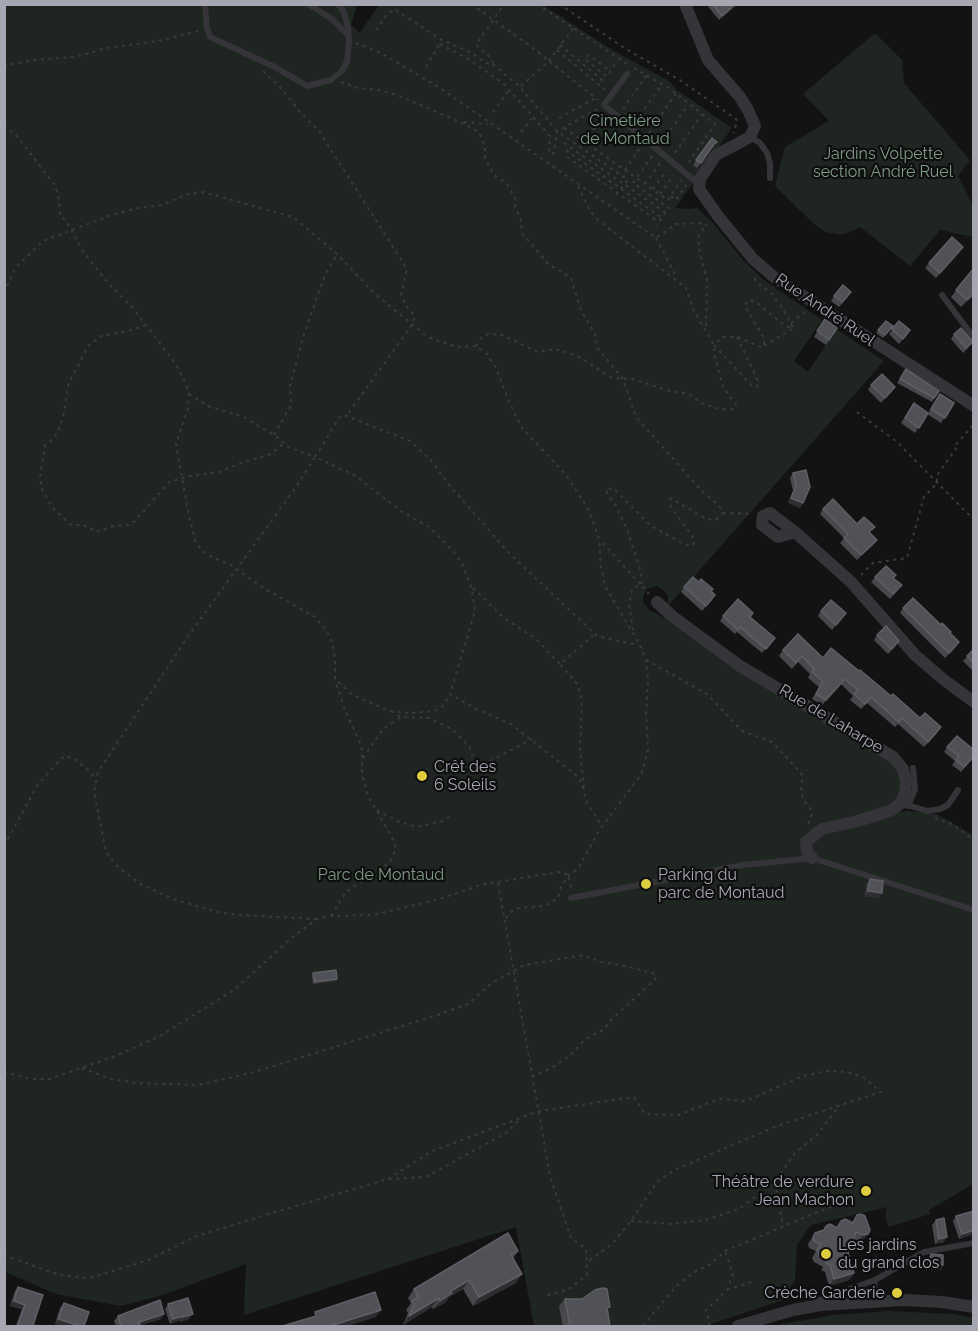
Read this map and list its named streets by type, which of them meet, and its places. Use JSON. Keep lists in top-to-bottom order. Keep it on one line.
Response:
{"streets":{"street":["Rue André Ruel","Rue de Laharpe"]},"parks":["Cimetière de Montaud","Jardins Volpette section André Ruel","Parc de Montaud"],"places":["Crêt des 6 Soleils","Parking du parc de Montaud","Théâtre de verdure Jean Machon","Les jardins du grand clos","Crèche Garderie"]}
